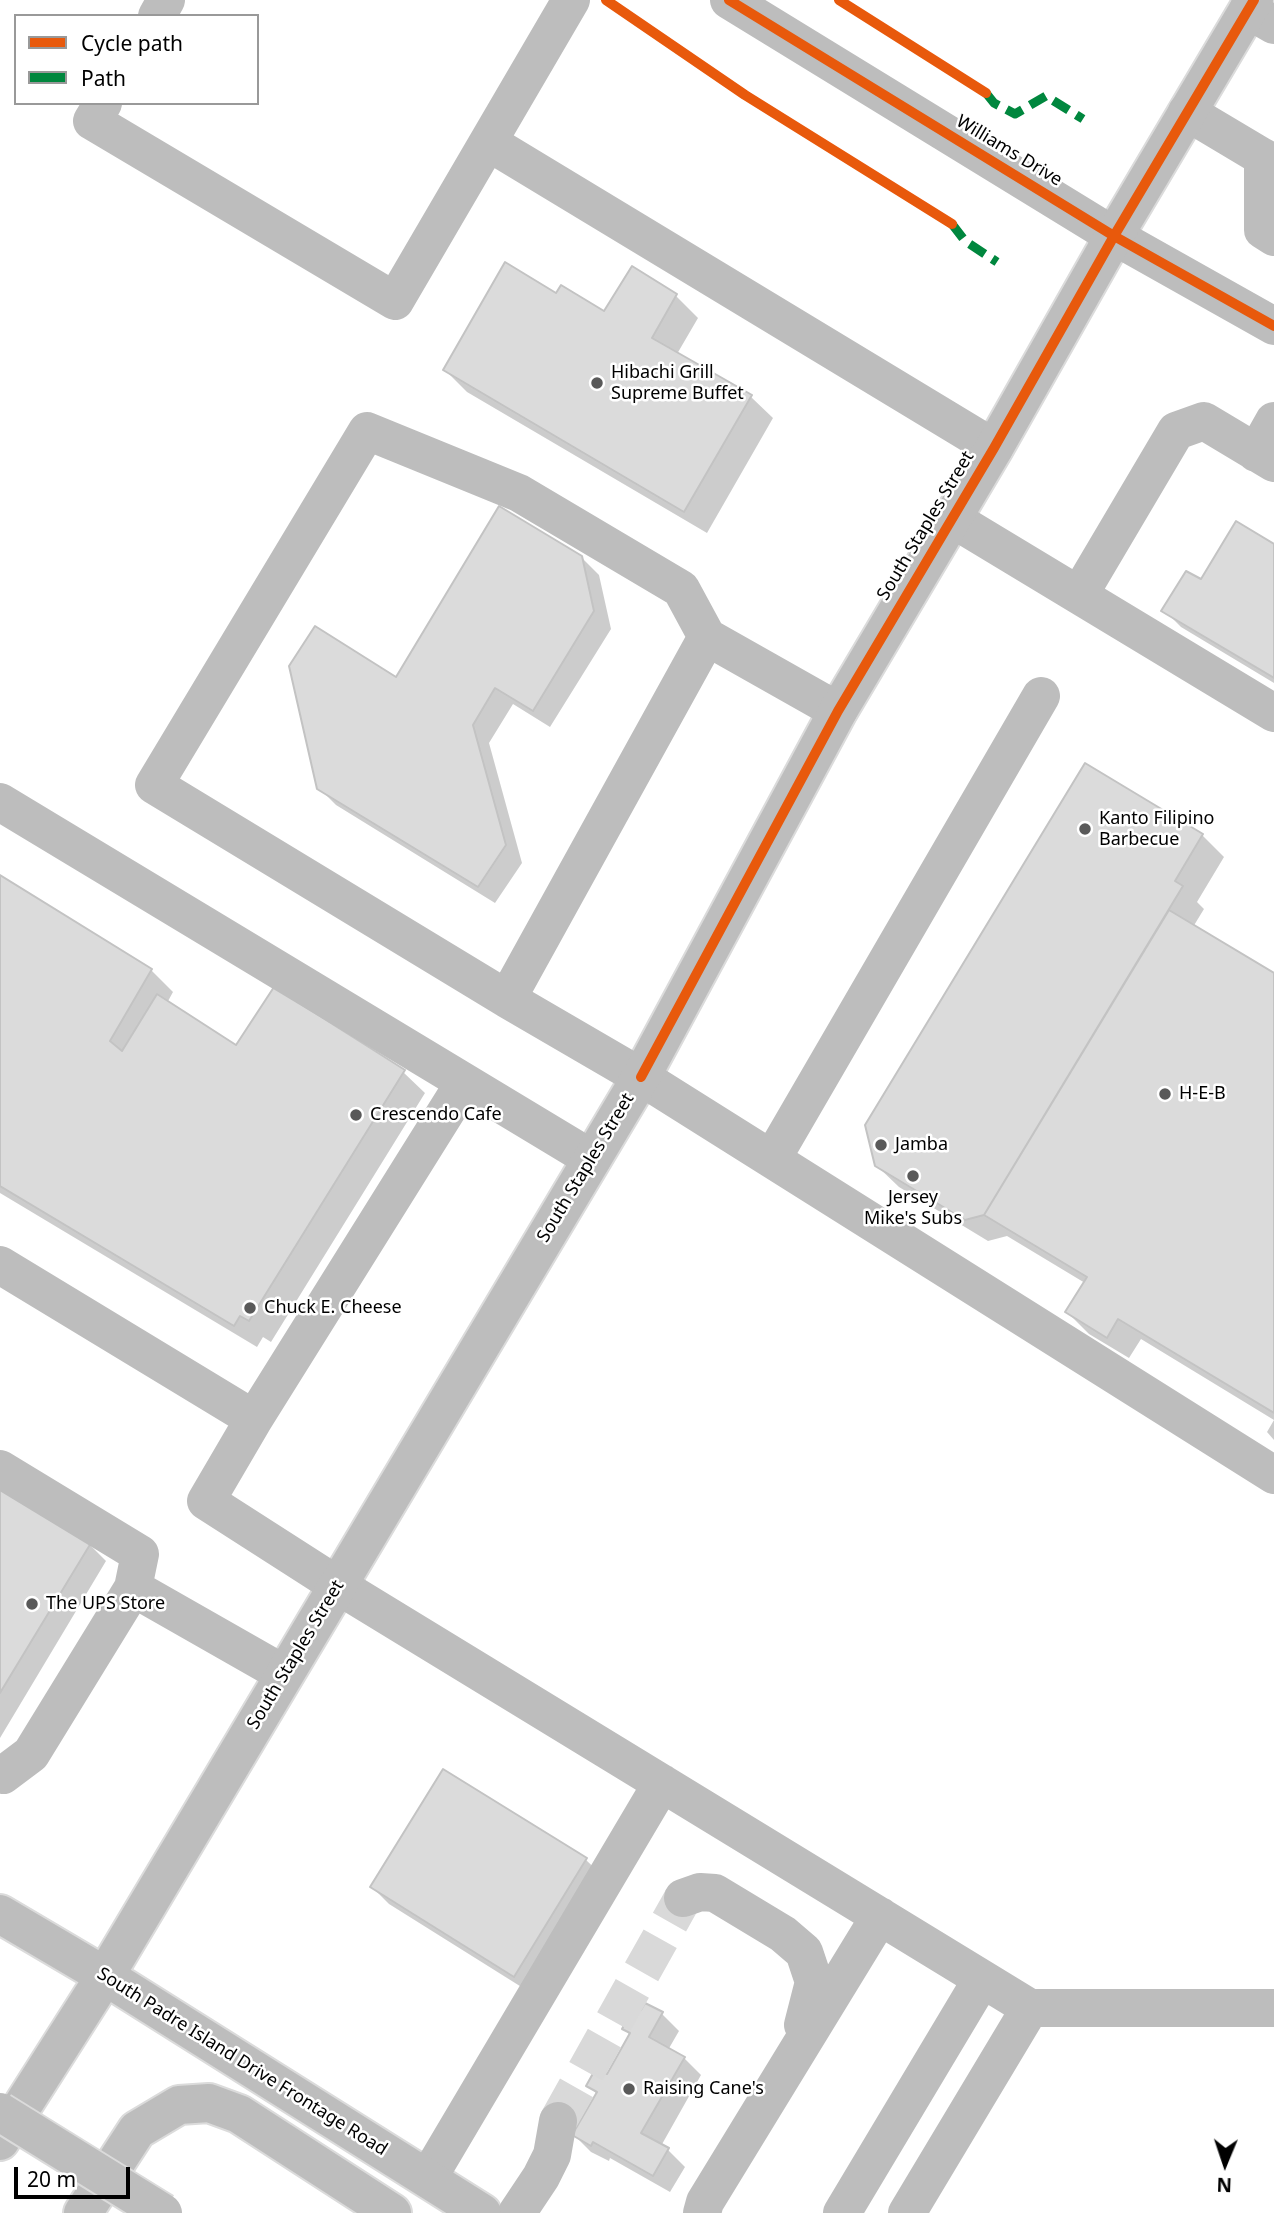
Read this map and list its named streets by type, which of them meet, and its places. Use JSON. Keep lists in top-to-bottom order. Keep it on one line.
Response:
{"streets":{"main road":["Williams Drive","South Staples Street","South Padre Island Drive Frontage Road"]},"crossings":[["Williams Drive","South Staples Street"],["South Staples Street","South Padre Island Drive Frontage Road"]],"places":["Hibachi Grill Supreme Buffet","Kanto Filipino Barbecue","H-E-B","Crescendo Cafe","Jamba","Jersey Mike's Subs","Chuck E. Cheese","The UPS Store","Raising Cane's"],"legend":["Cycle path","Path"],"scale_bar":"20 m","north":"bottom"}
